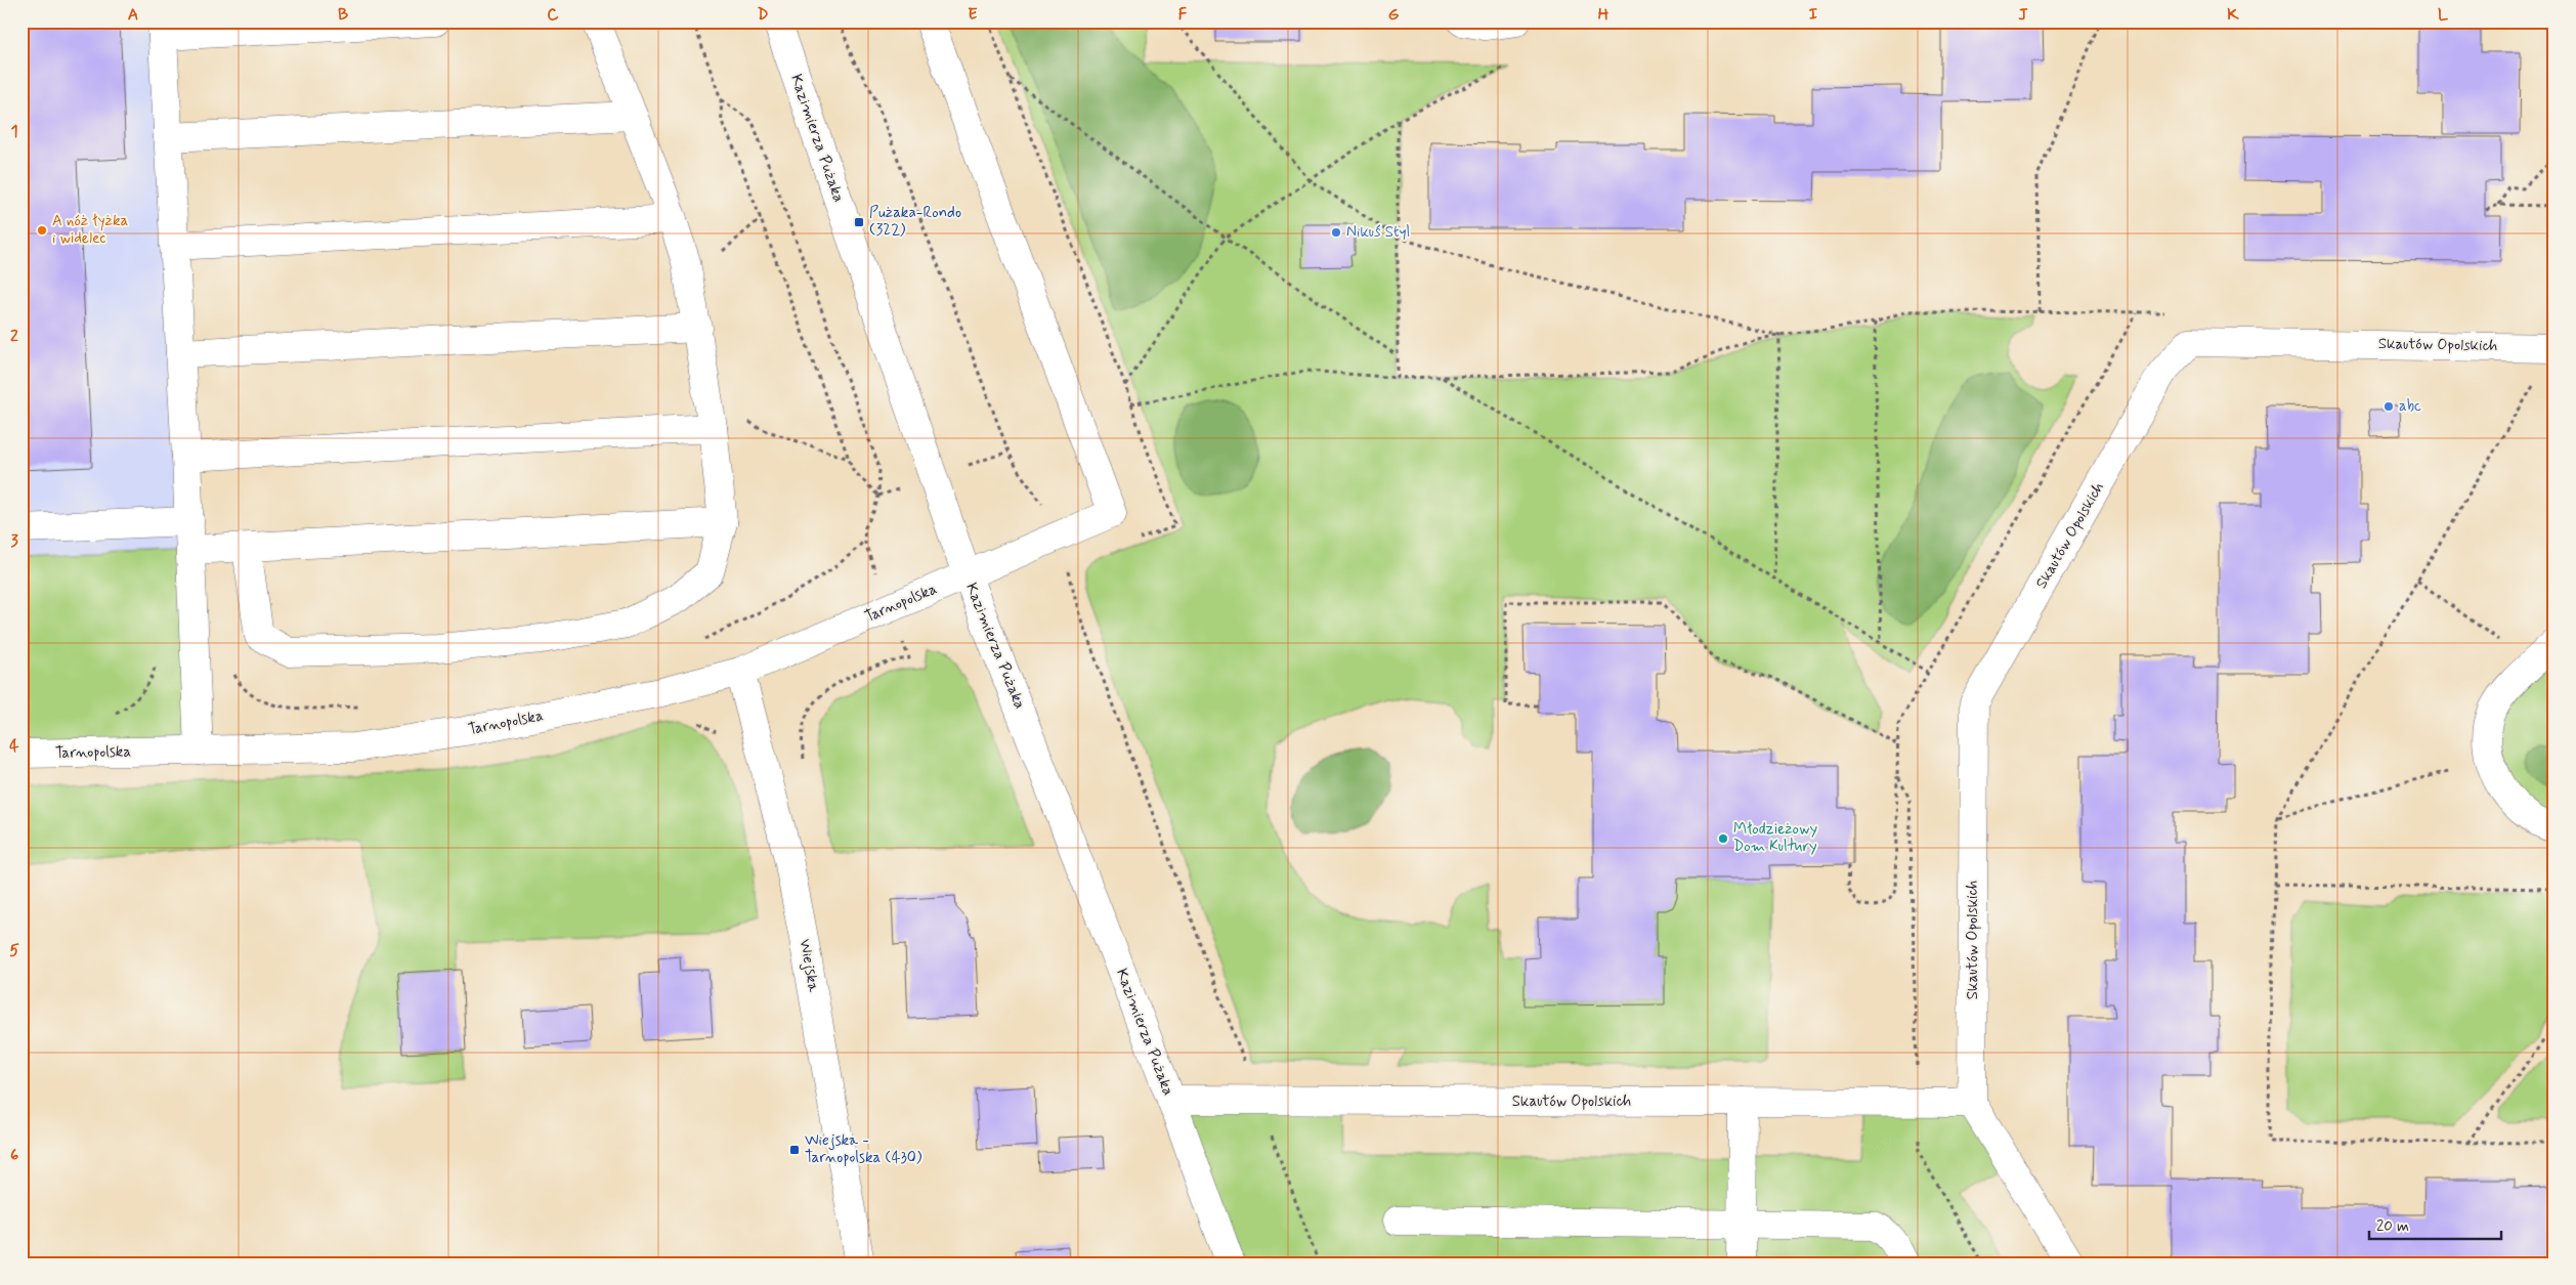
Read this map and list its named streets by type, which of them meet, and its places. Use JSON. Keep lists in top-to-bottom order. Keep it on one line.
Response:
{"streets":{"street":["Kazimierza Pużaka","Skautów Opolskich","Tarnopolska","Wiejska"]},"crossings":[["Kazimierza Pużaka","Skautów Opolskich"],["Kazimierza Pużaka","Tarnopolska"],["Tarnopolska","Wiejska"]],"places":{"transit":["Pużaka-Rondo (322)","Wiejska - Tarnopolska (430)"],"other":["A nóż łyżka i widelec","Nikuś Styl","abc","Młodzieżowy Dom Kultury"]},"scale_bar":"20 m","grid":{"columns":["A","B","C","D","E","F","G","H","I","J","K","L"],"rows":["1","2","3","4","5","6"]}}
